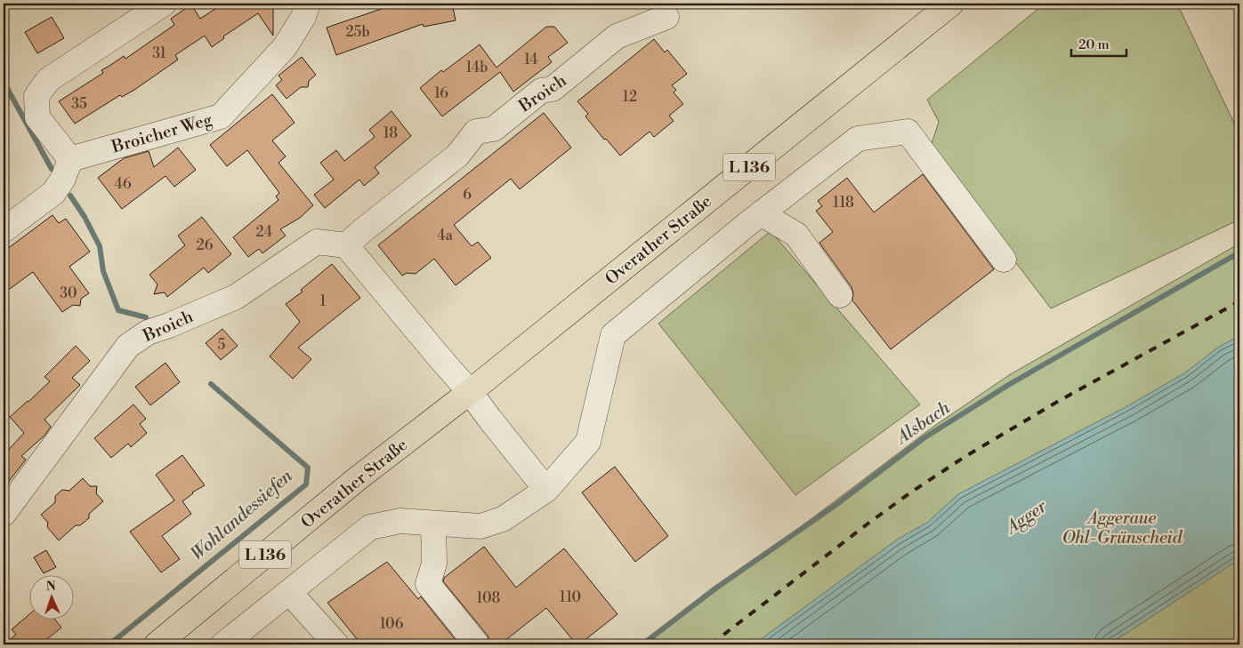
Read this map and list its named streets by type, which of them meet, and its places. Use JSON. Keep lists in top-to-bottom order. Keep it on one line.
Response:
{"streets":{"main road":["L 136","Overather Straße"],"street":["Broich","Broicher Weg"]},"water":["Alsbach","Wohlandessiefen","Agger"],"parks":["Aggeraue Ohl-Grünscheid"],"house_numbers":["25b","31","14","14b","16","12","35","18","46","6","118","24","4a","26","30","1","5","110","108","106"],"scale_bar":"20 m","north":"top"}
